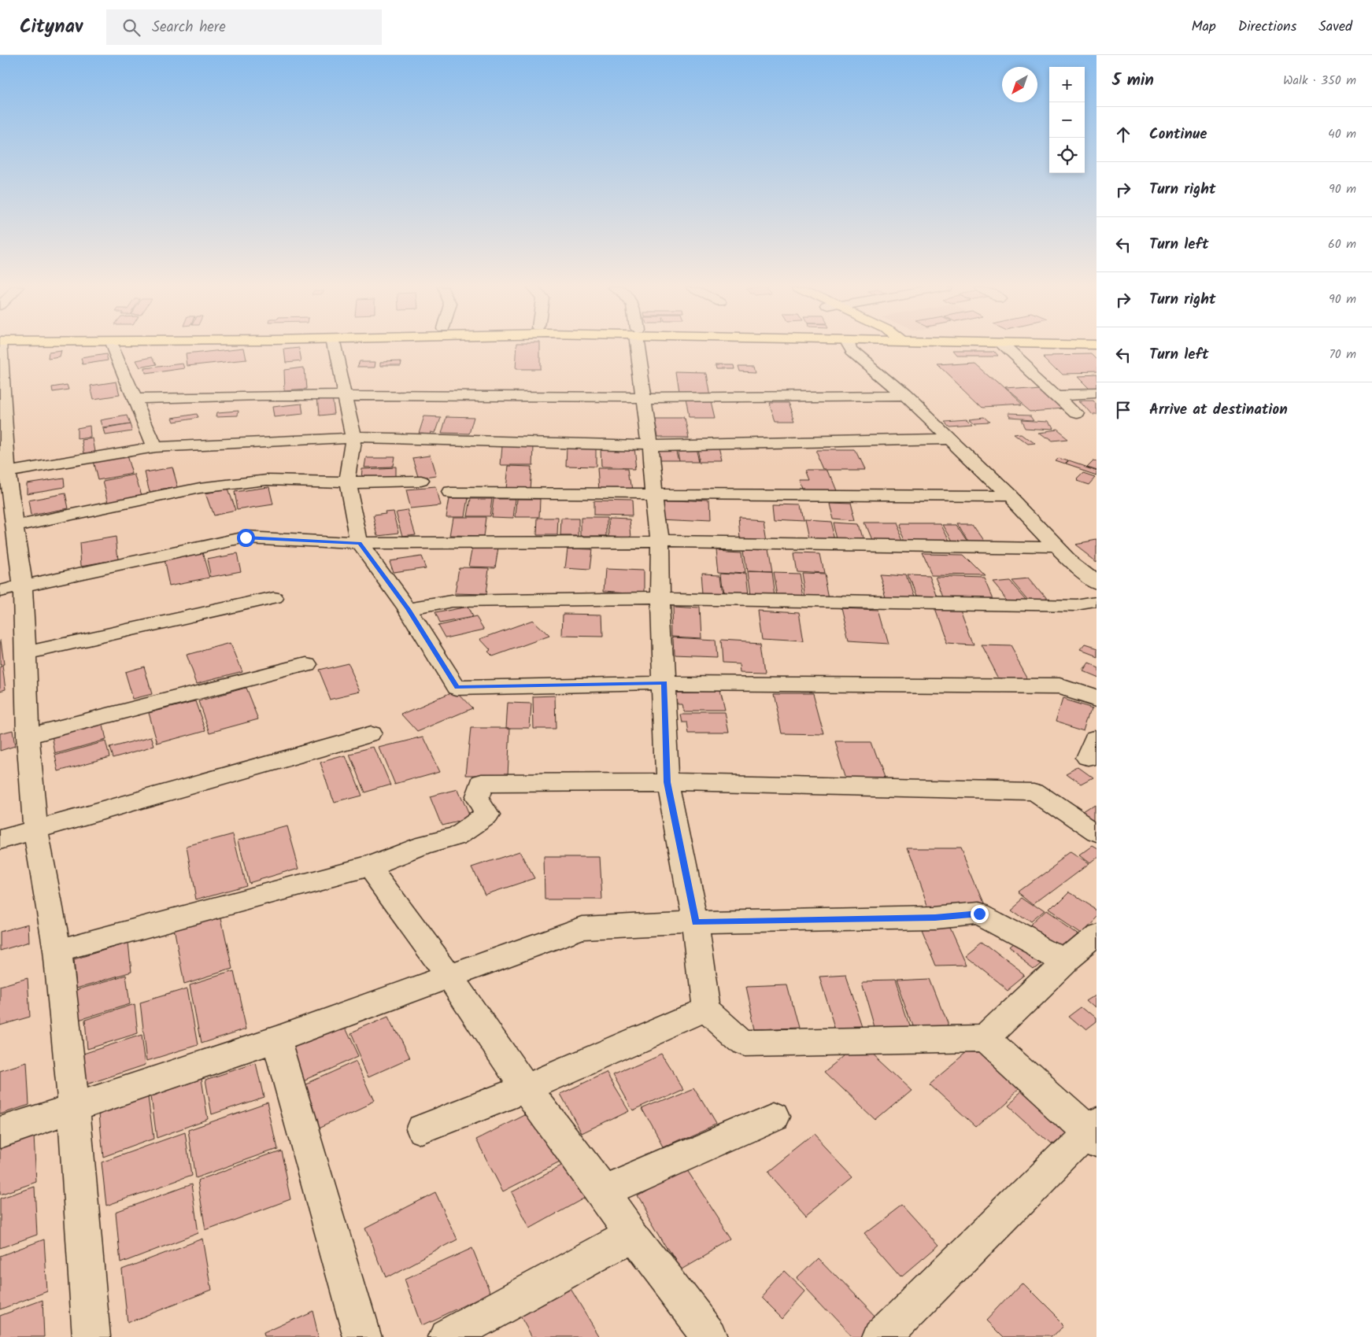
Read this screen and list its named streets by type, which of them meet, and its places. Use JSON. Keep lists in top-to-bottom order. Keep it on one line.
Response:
{"north":"bottom left","page":{"header":"Citynav","search":"Search here","nav":["Map","Directions","Saved"],"heading":["5 min","Walk · 350 m"],"map_buttons":["+","−"],"list":[["Continue","40 m"],["Turn right","90 m"],["Turn left","60 m"],["Turn right","90 m"],["Turn left","70 m"],"Arrive at destination"]}}
